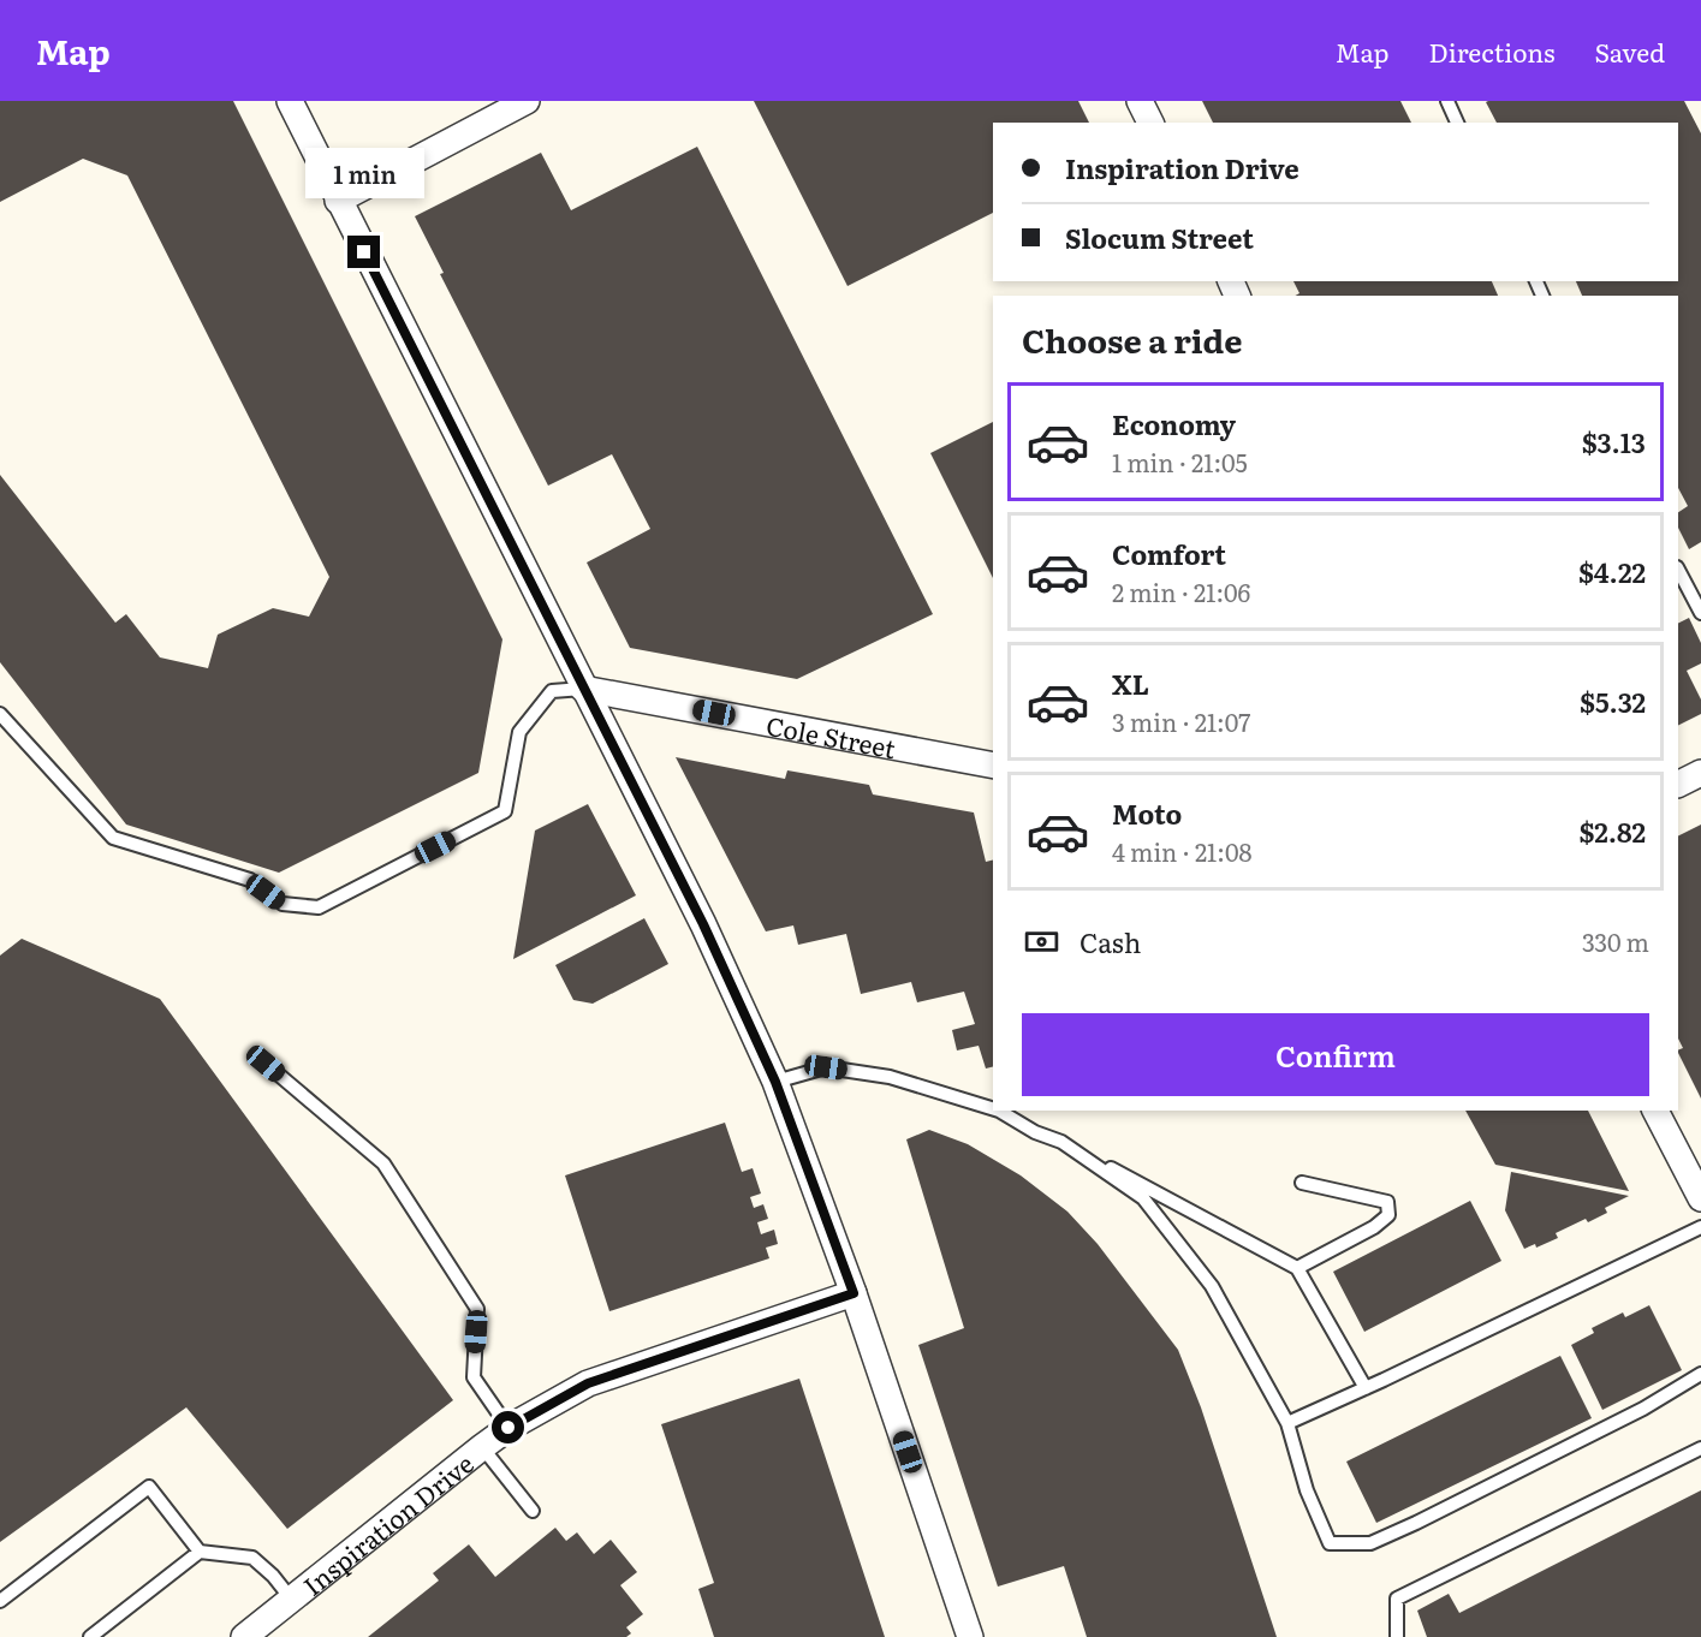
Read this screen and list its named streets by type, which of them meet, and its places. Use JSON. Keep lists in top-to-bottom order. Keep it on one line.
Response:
{"streets":{"street":["Cole Street","Inspiration Drive"]},"page":{"header":"Map","nav":["Map","Directions","Saved"],"banner":["Inspiration Drive","Slocum Street"],"bubble":"1 min","heading":"Choose a ride","list":[{"name":"Economy","note":"1 min · 21:05","value":"$3.13"},{"name":"Comfort","note":"2 min · 21:06","value":"$4.22"},{"name":"XL","note":"3 min · 21:07","value":"$5.32"},{"name":"Moto","note":"4 min · 21:08","value":"$2.82"}],"pay":["Cash","330 m"],"buttons":"Confirm"}}
